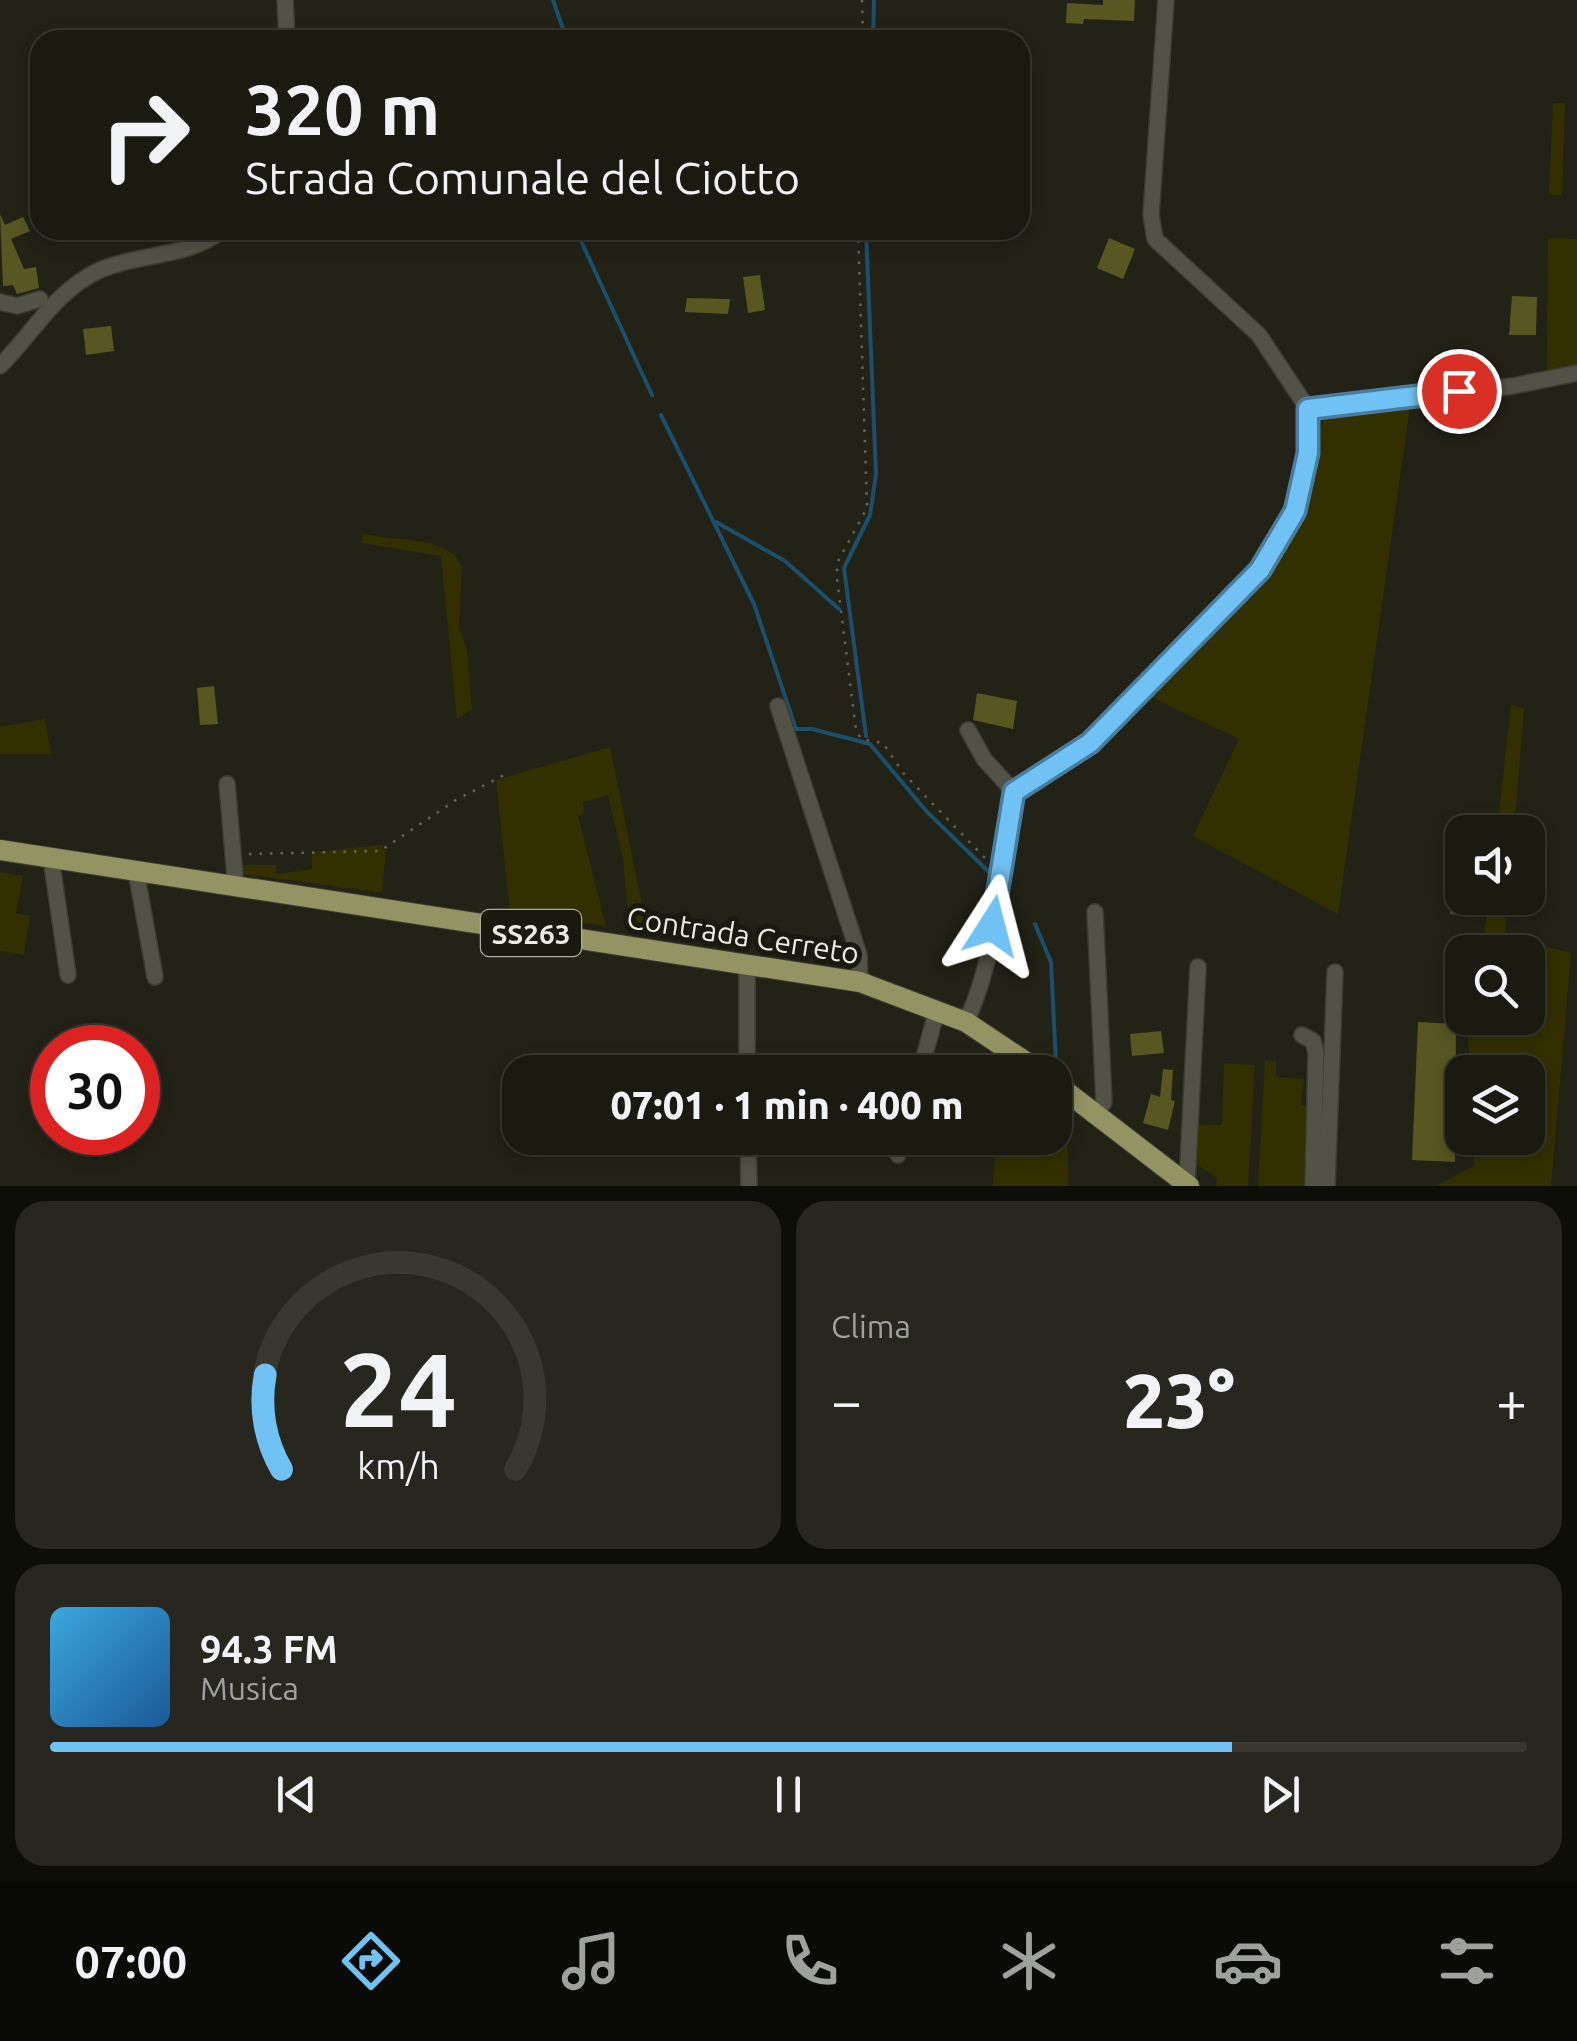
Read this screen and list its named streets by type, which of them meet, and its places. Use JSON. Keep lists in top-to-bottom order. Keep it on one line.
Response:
{"streets":{"main road":["SS263","Contrada Cerreto"]},"page":{"turn":["320 m","Strada Comunale del Ciotto"],"limit":"30","trip":"07:01 · 1 min · 400 m","tile":"Clima","heat":["−","23°","+"],"song":["94.3 FM","Musica"],"tabs":"07:00","gauge":["24","km/h"]}}
